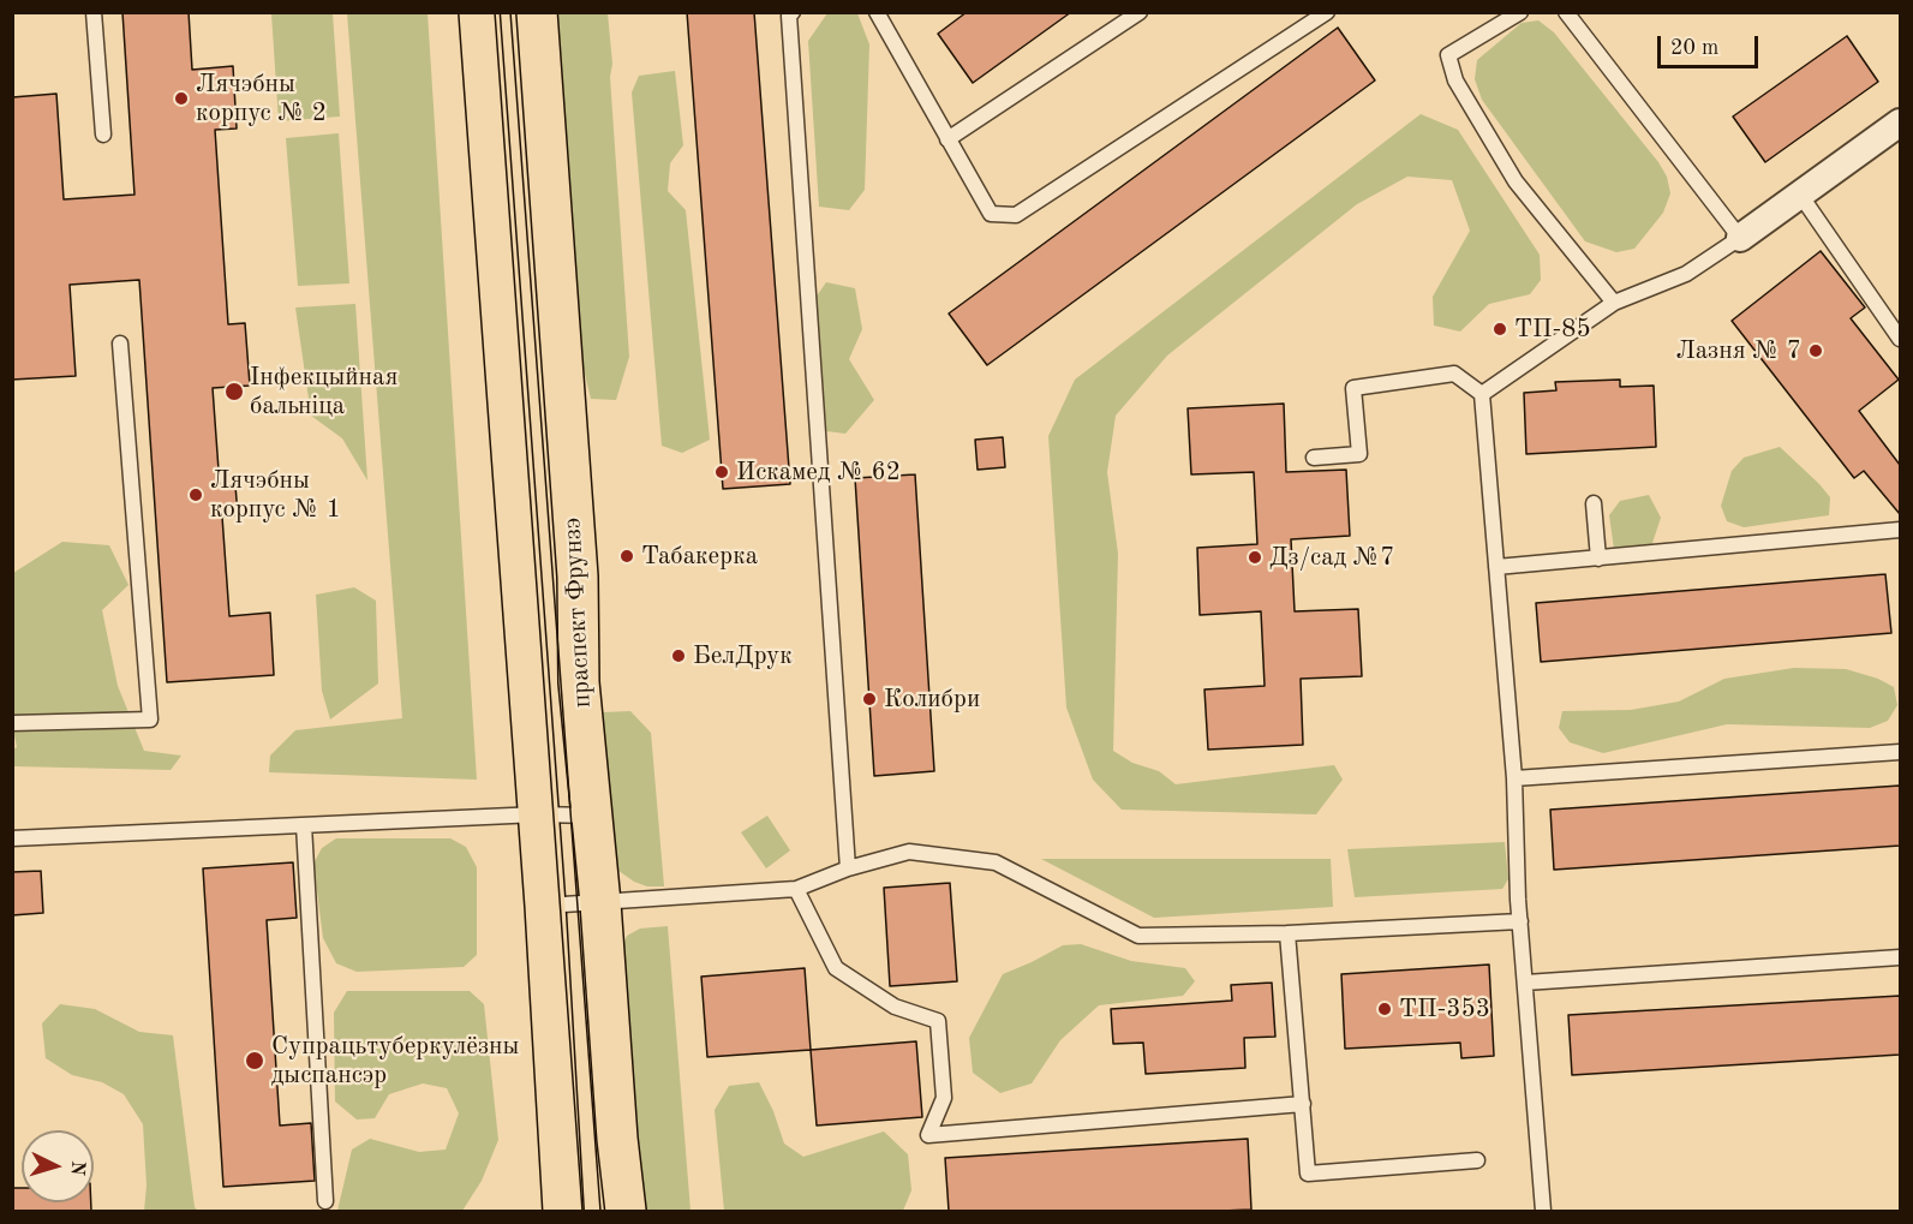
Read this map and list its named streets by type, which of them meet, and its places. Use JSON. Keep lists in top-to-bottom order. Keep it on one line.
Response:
{"streets":{"main road":["праспект Фрунзэ"]},"places":["Лячэбны корпус № 2","ТП-85","Лазня № 7","Інфекцыйная бальніца","Искамед № 62","Лячэбны корпус № 1","Табакерка","Дз/сад №7","БелДрук","Колибри","ТП-353","Супрацьтуберкулёзны дыспансэр"],"scale_bar":"20 m","north":"right"}
